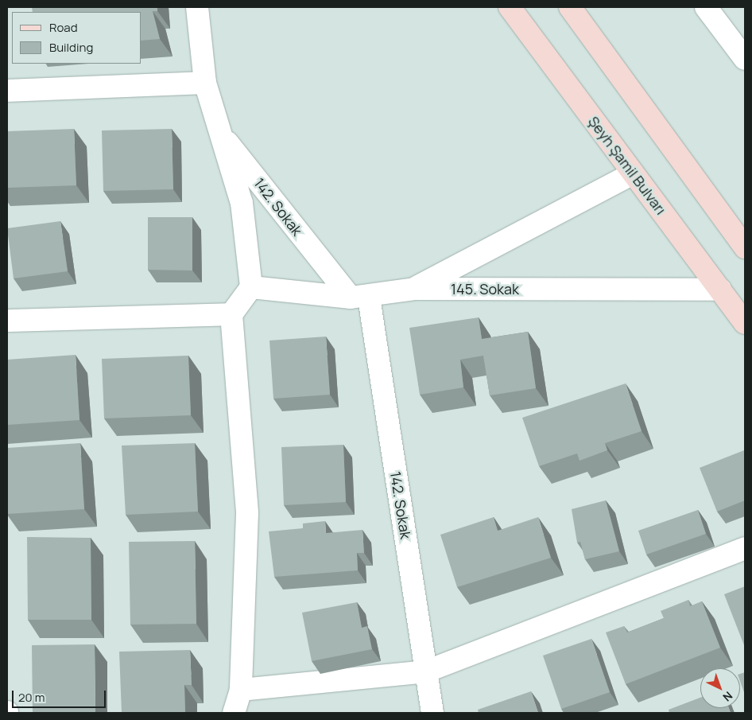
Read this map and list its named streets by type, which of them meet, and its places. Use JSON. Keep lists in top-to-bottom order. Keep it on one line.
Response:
{"streets":{"main road":["Şeyh Şamil Bulvarı"],"street":["142. Sokak","145. Sokak"]},"crossings":[["Şeyh Şamil Bulvarı","145. Sokak"],["142. Sokak","145. Sokak"]],"legend":["Road","Building"],"scale_bar":"20 m","north":"bottom right"}
